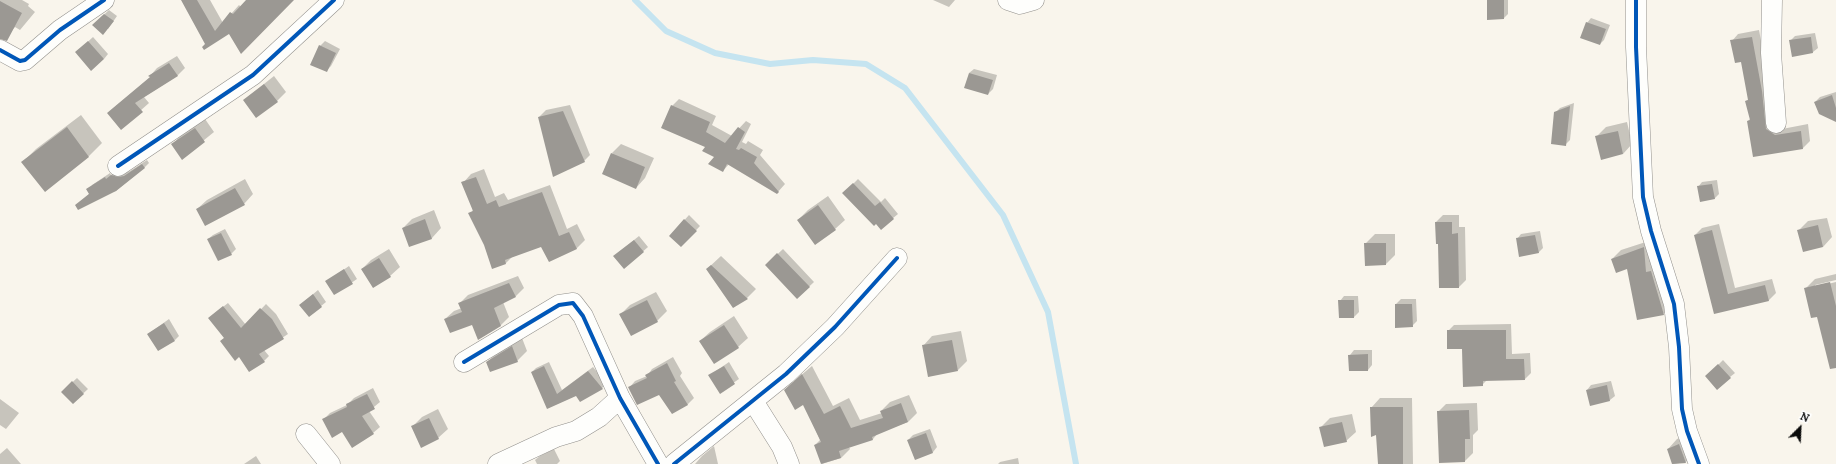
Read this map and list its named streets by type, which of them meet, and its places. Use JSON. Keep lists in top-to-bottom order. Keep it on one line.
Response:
{"north":"top right"}
